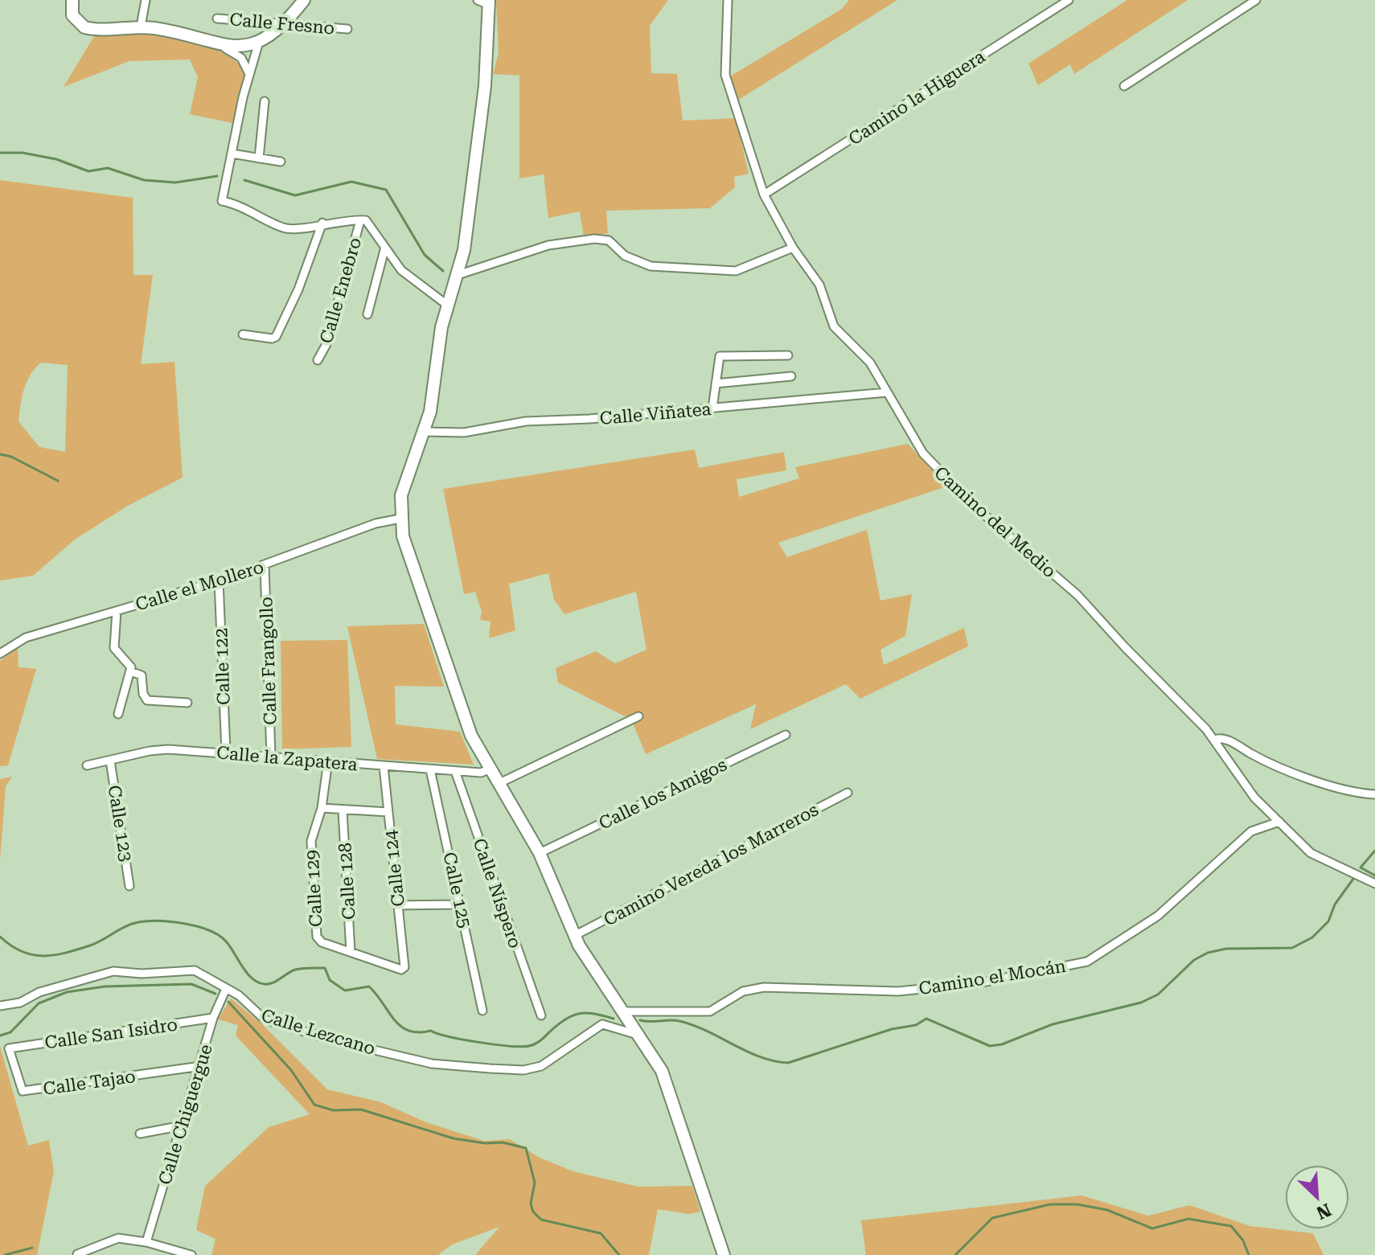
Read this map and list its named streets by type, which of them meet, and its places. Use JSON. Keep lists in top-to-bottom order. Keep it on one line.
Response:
{"streets":{"street":["Calle Fresno","Camino la Higuera","Calle Enebro","Calle Viñatea","Camino del Medio","Calle el Mollero","Calle Frangollo","Calle 122","Calle la Zapatera","Calle los Amigos","Calle 123","Camino Vereda los Marreros","Calle 124","Calle 128","Calle 129","Calle 125","Calle Níspero","Camino el Mocán","Calle Lezcano","Calle San Isidro","Calle Tajao","Calle Chiguergue"]},"crossings":[["Camino la Higuera","Camino del Medio"],["Calle Viñatea","Camino del Medio"],["Camino del Medio","Camino el Mocán"],["Calle el Mollero","Calle Frangollo"],["Calle el Mollero","Calle 122"],["Calle Frangollo","Calle la Zapatera"],["Calle 122","Calle la Zapatera"],["Calle la Zapatera","Calle 123"],["Calle la Zapatera","Calle 124"],["Calle la Zapatera","Calle 129"],["Calle la Zapatera","Calle 125"],["Calle la Zapatera","Calle Níspero"],["Calle 124","Calle 128"],["Calle 124","Calle 129"],["Calle 128","Calle 129"],["Calle Lezcano","Calle Chiguergue"],["Calle San Isidro","Calle Tajao"],["Calle San Isidro","Calle Chiguergue"],["Calle Tajao","Calle Chiguergue"]],"north":"bottom right"}
